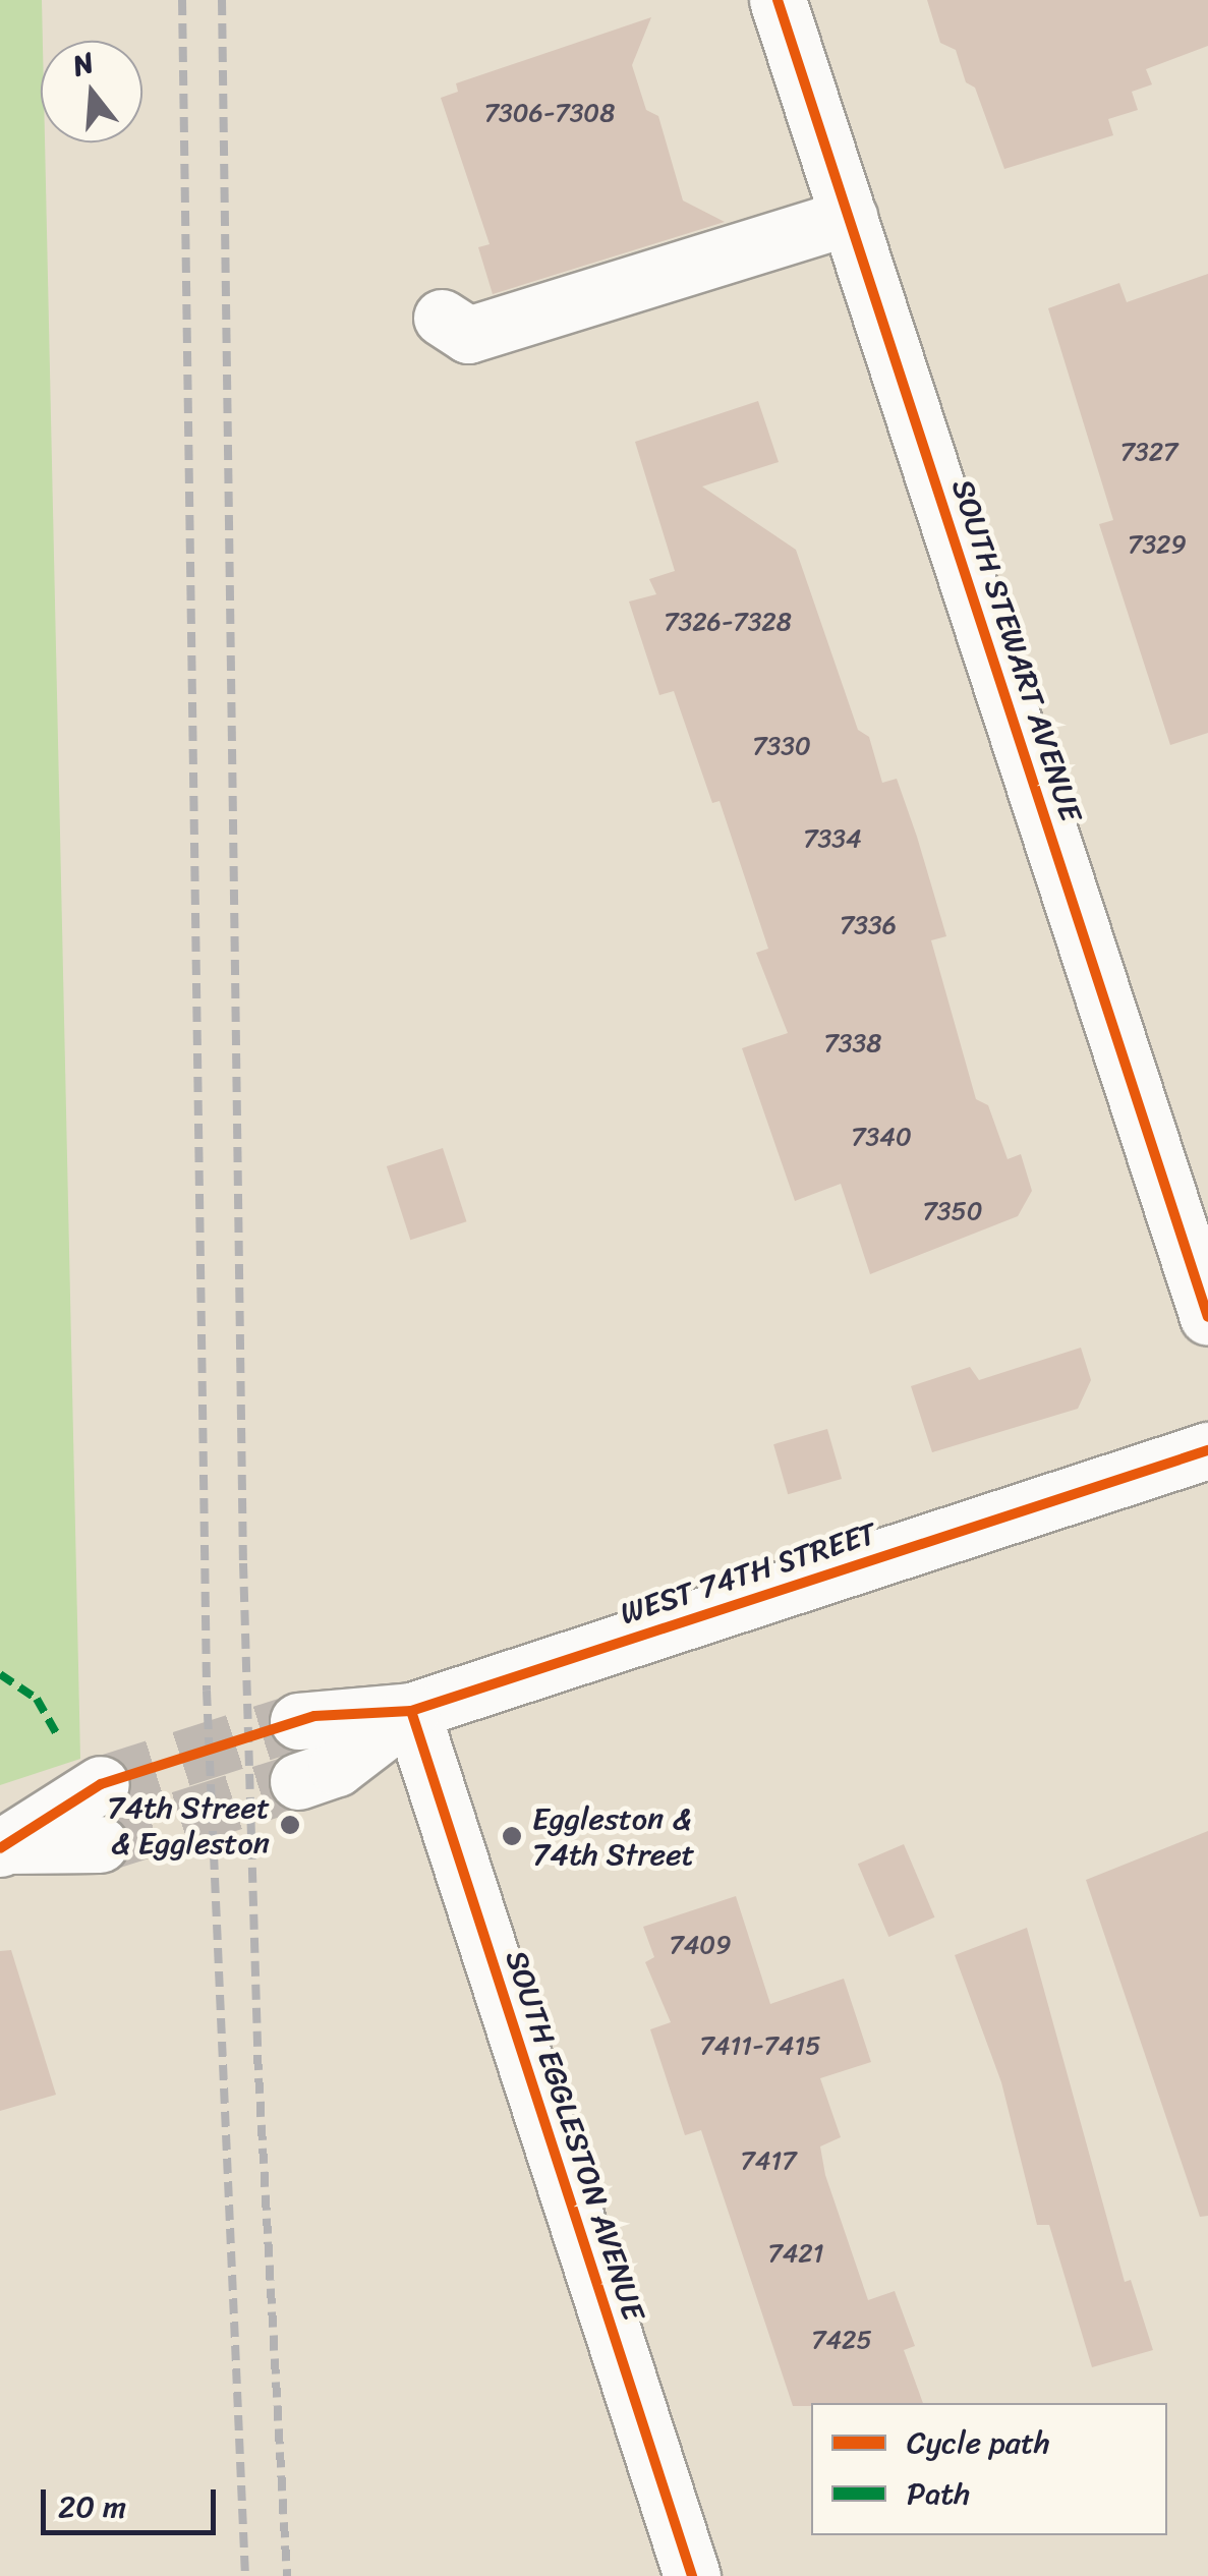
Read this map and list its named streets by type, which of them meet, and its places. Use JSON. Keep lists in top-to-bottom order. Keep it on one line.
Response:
{"streets":{"street":["SOUTH STEWART AVENUE","WEST 74TH STREET","SOUTH EGGLESTON AVENUE"]},"crossings":[["WEST 74TH STREET","SOUTH EGGLESTON AVENUE"]],"places":["74th Street & Eggleston","Eggleston & 74th Street"],"house_numbers":["7306-7308","7327","7329","7326-7328","7330","7334","7336","7338","7340","7350","7409","7411-7415","7417","7421","7425"],"legend":["Cycle path","Path"],"scale_bar":"20 m","north":"top"}
